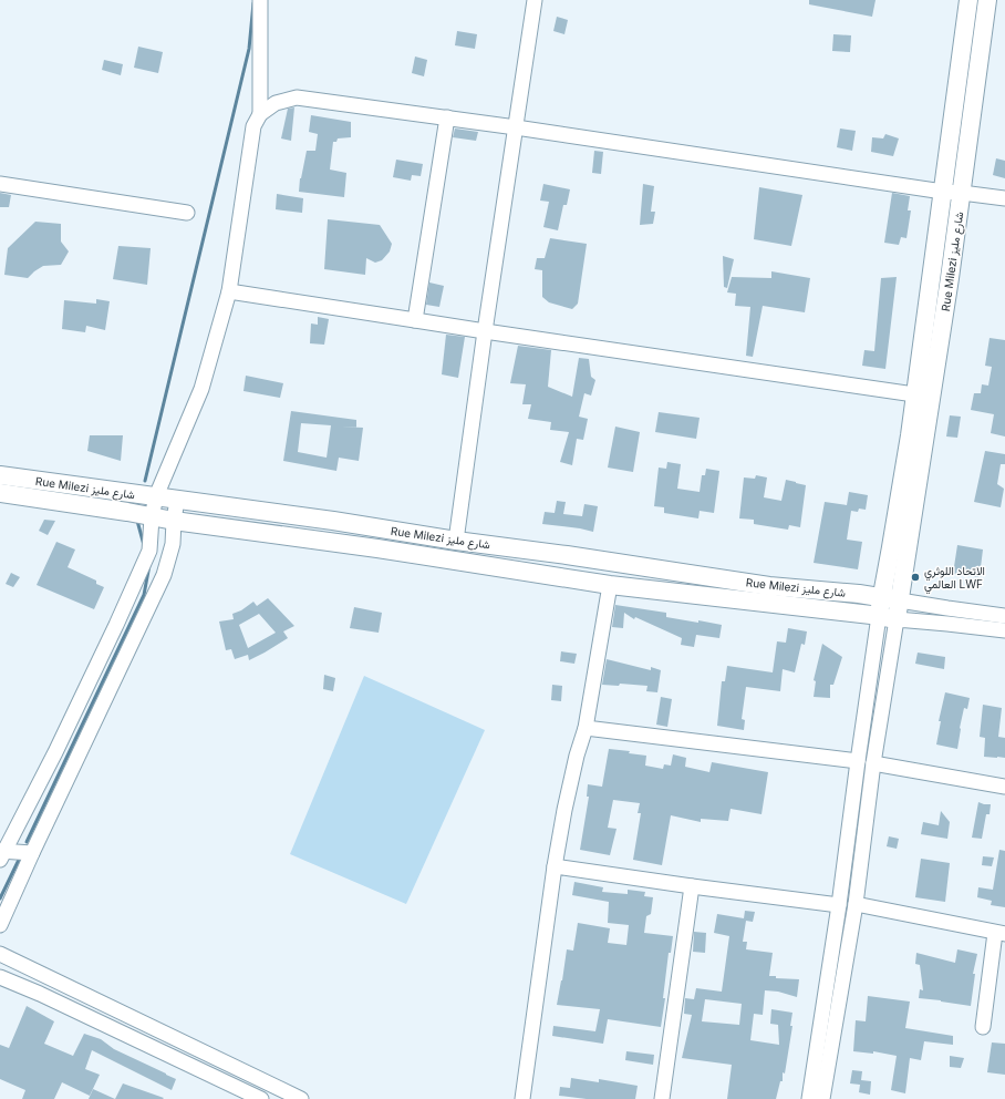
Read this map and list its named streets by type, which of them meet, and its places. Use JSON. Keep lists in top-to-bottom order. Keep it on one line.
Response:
{"streets":{"street":["Rue Milezi شارع مليز"]},"places":["الاتحاد اللوثري العالمي LWF"]}
